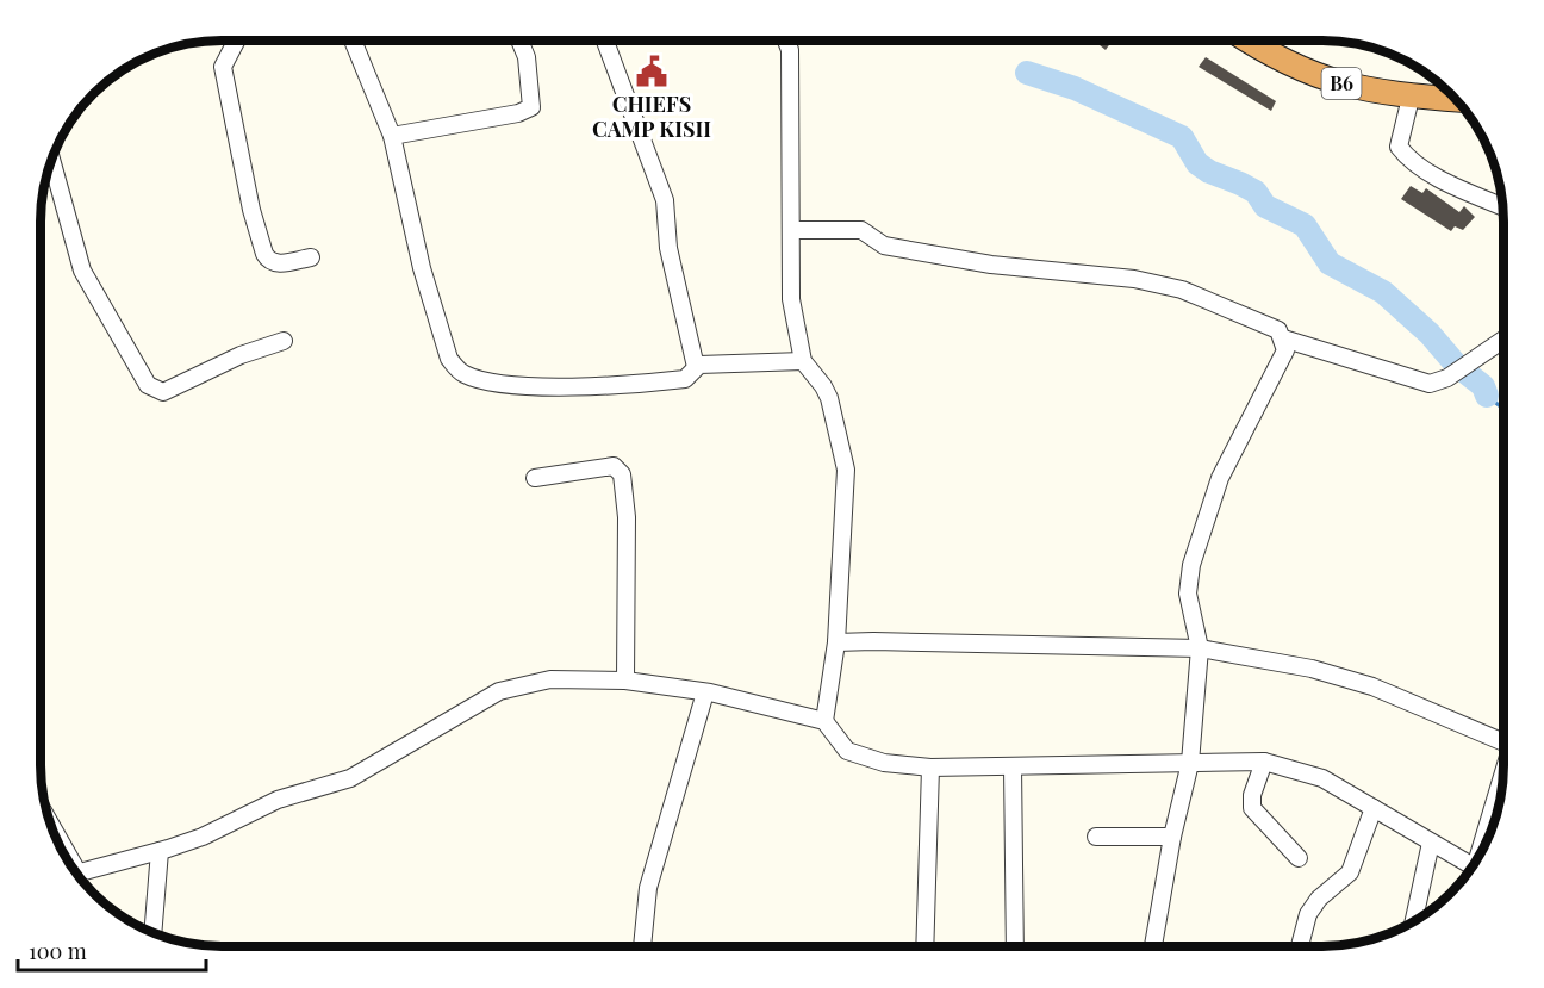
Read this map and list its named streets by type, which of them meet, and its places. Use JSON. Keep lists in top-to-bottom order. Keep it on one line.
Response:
{"streets":{"highway":["B6"]},"places":{"public building":["CHIEFS CAMP KISII"]},"scale_bar":"100 m"}
